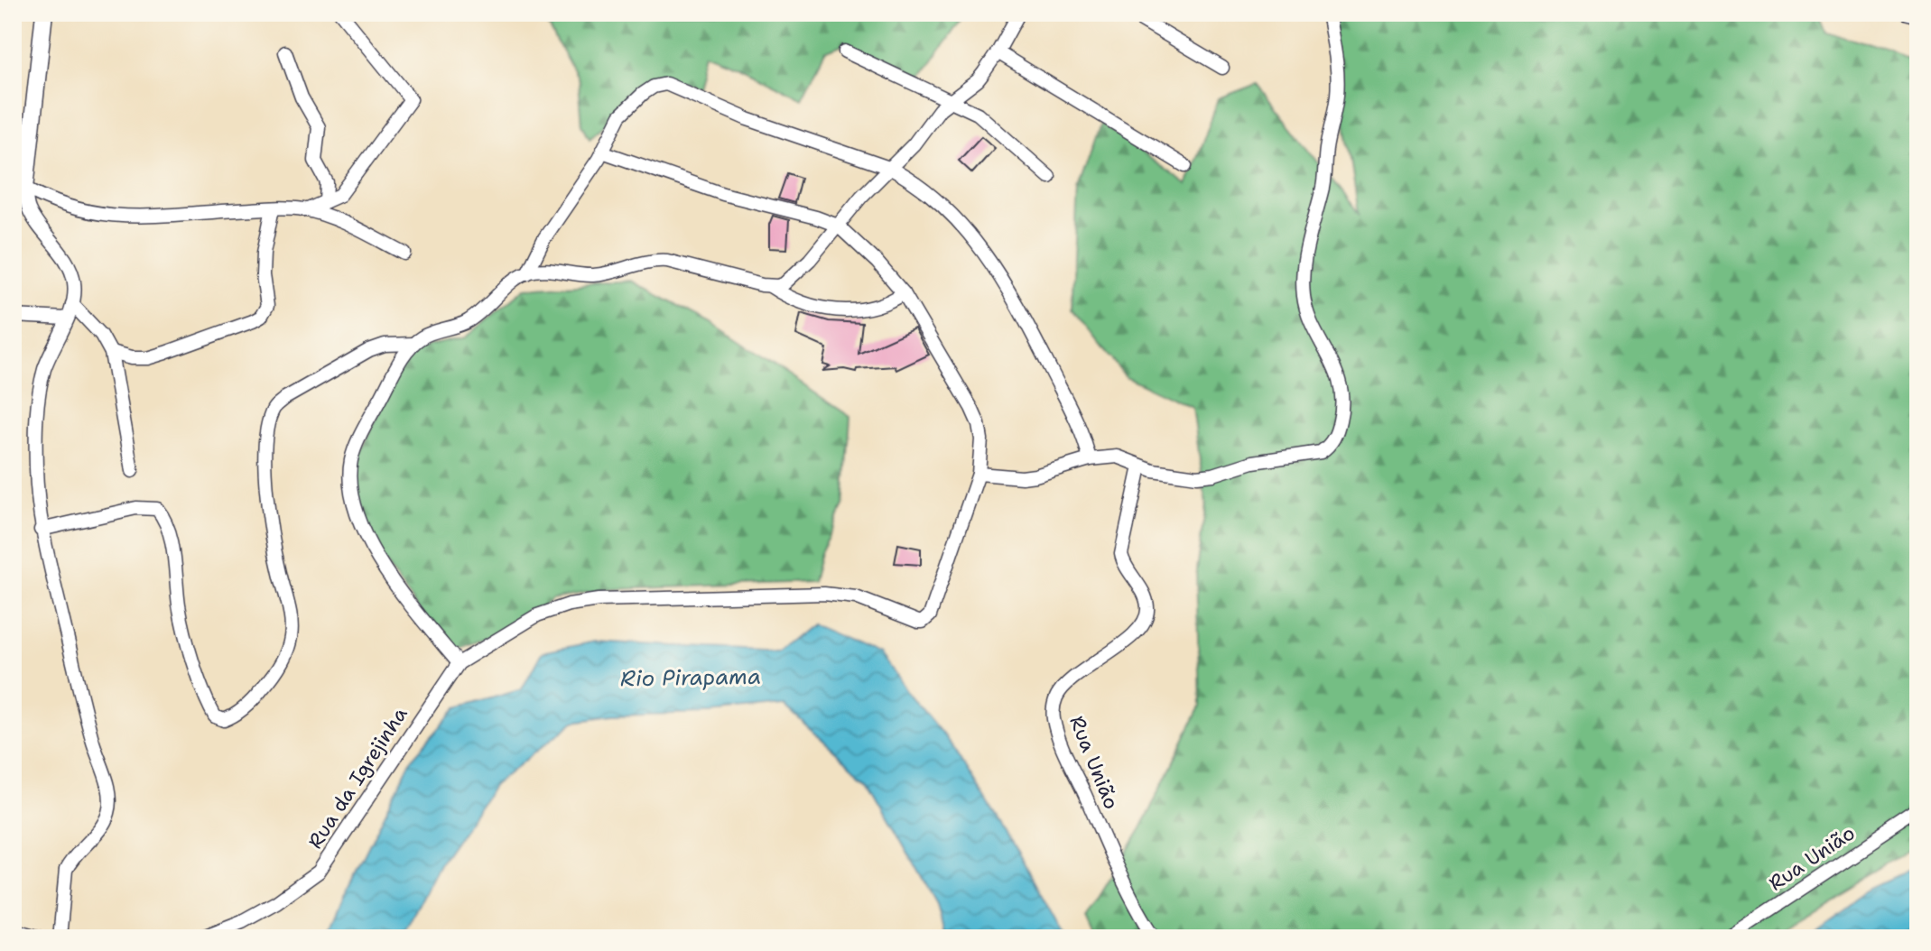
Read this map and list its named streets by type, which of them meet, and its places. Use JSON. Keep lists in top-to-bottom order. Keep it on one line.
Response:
{"streets":{"street":["Rua União","Rua da Igrejinha"]},"water":["Rio Pirapama"]}
